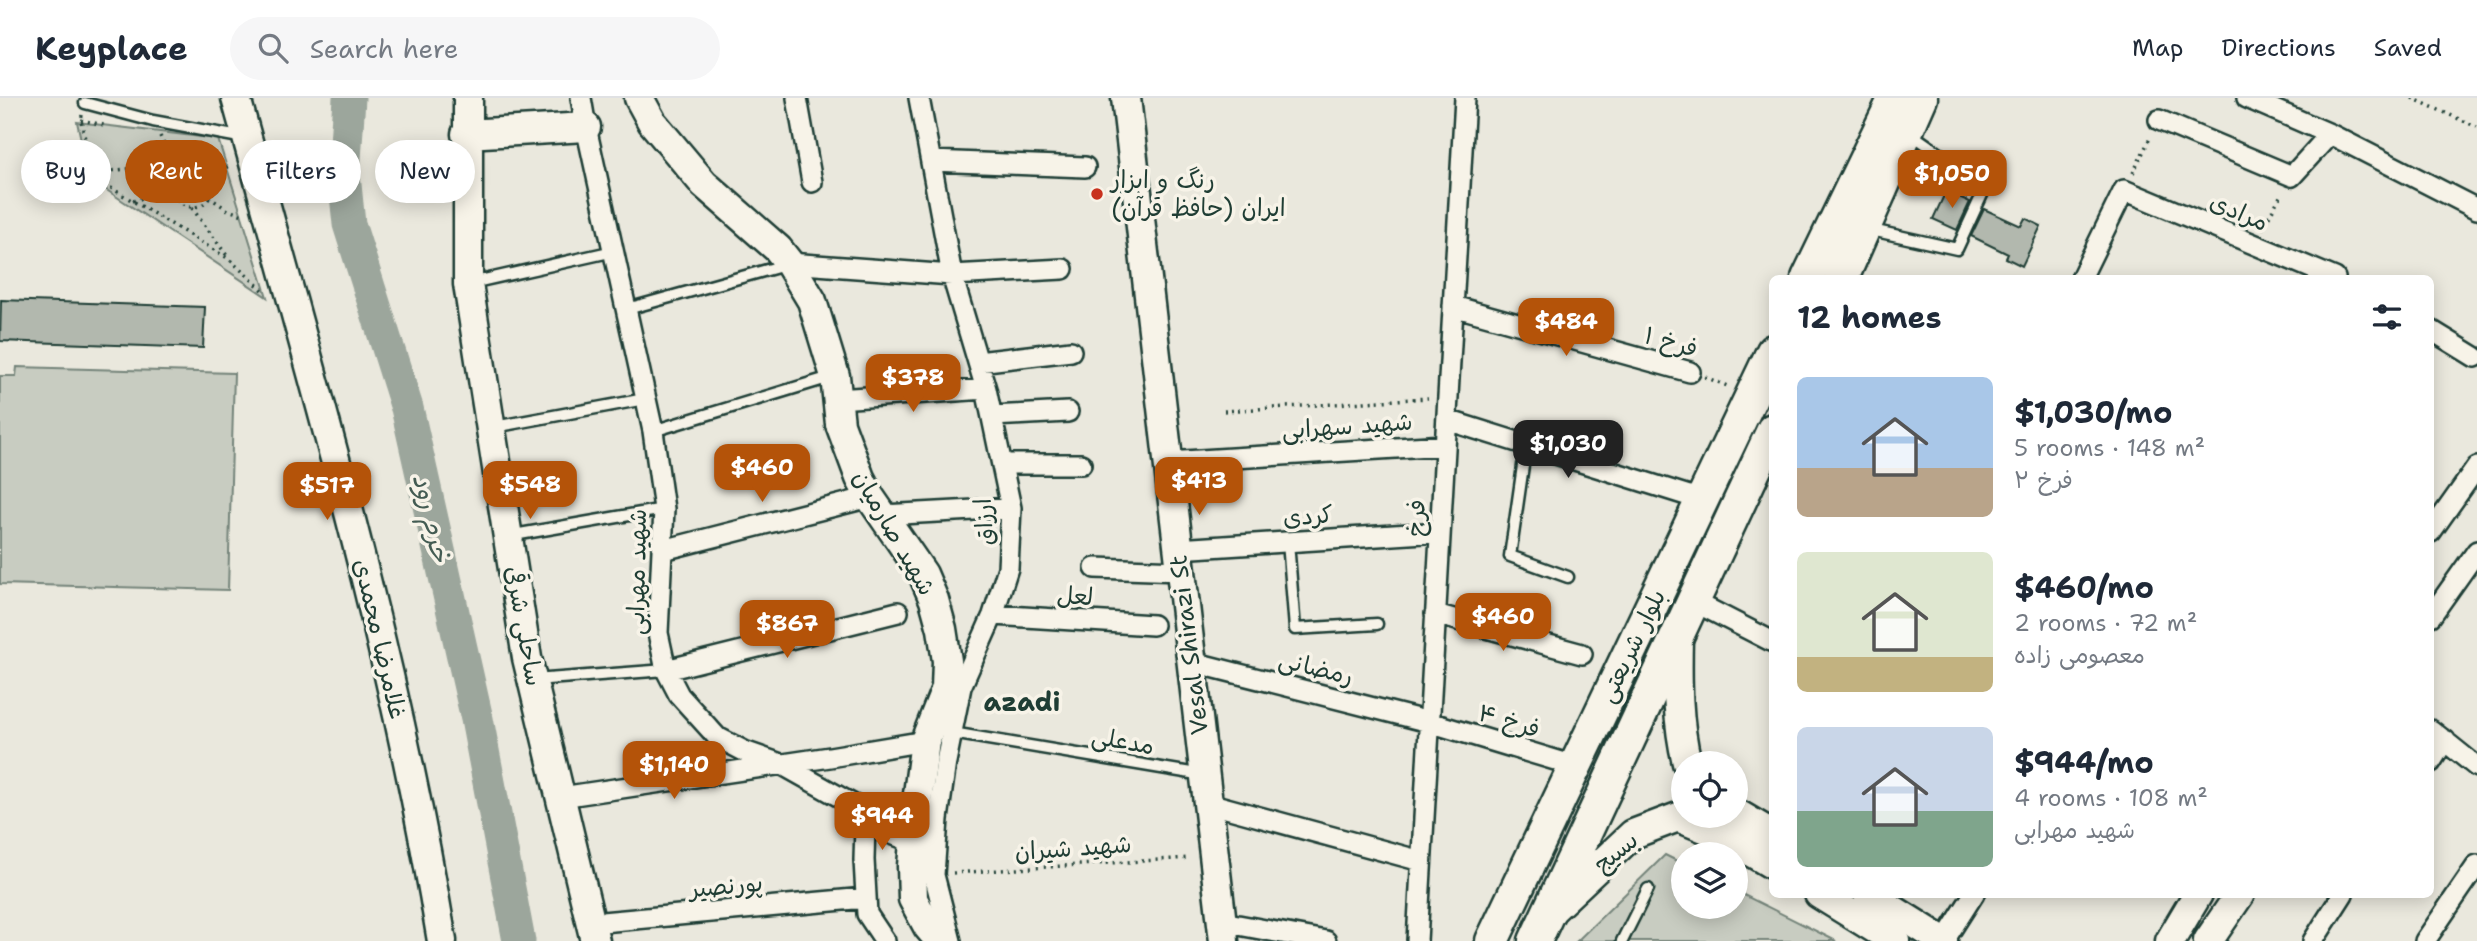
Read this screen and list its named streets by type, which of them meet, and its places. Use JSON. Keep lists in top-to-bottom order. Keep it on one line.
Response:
{"streets":{"main road":["بلوار شریعتی"],"street":["مرادی","فرخ ۱","شهید سهرابی","کردی","فرخ","ارزاق","شهید صارمیان","شهید مهرابی","لعل","ساحلی شرقی","غلامرضا محمدی","Vesal Shirazi St","رمضانی","فرخ ۴","بسیج","پورنصیر"],"lane":["مدعلی"],"path":["شهید شیران"]},"crossings":[["فرخ ۱","فرخ"],["فرخ ۱","بلوار شریعتی"],["شهید سهرابی","فرخ"],["شهید سهرابی","Vesal Shirazi St"],["کردی","فرخ"],["کردی","Vesal Shirazi St"],["فرخ","رمضانی"],["فرخ","فرخ ۴"],["ارزاق","شهید صارمیان"],["ارزاق","لعل"],["ارزاق","مدعلی"],["ارزاق","شهید شیران"],["شهید صارمیان","مدعلی"],["ساحلی شرقی","پورنصیر"],["Vesal Shirazi St","رمضانی"],["Vesal Shirazi St","مدعلی"],["Vesal Shirazi St","شهید شیران"],["بلوار شریعتی","فرخ ۴"],["بلوار شریعتی","بسیج"],["رمضانی","فرخ ۴"]],"districts":["azadi"],"water":["خرم رود"],"places":["رنگ و ابزار ایران (حافظ قرآن)"],"page":{"header":"Keyplace","search":"Search here","nav":["Map","Directions","Saved"],"chip":["Buy","Rent","Filters","New"],"price":["$1,050","$484","$378","$1,030","$460","$413","$548","$517","$460","$867","$1,140","$944"],"heading":"12 homes","list":[{"name":"$1,030/mo","note":"5 rooms · 148 m² · فرخ ۲"},{"name":"$460/mo","note":"2 rooms · 72 m² · معصومی زاده"},{"name":"$944/mo","note":"4 rooms · 108 m² · شهید مهرابی"}]}}
